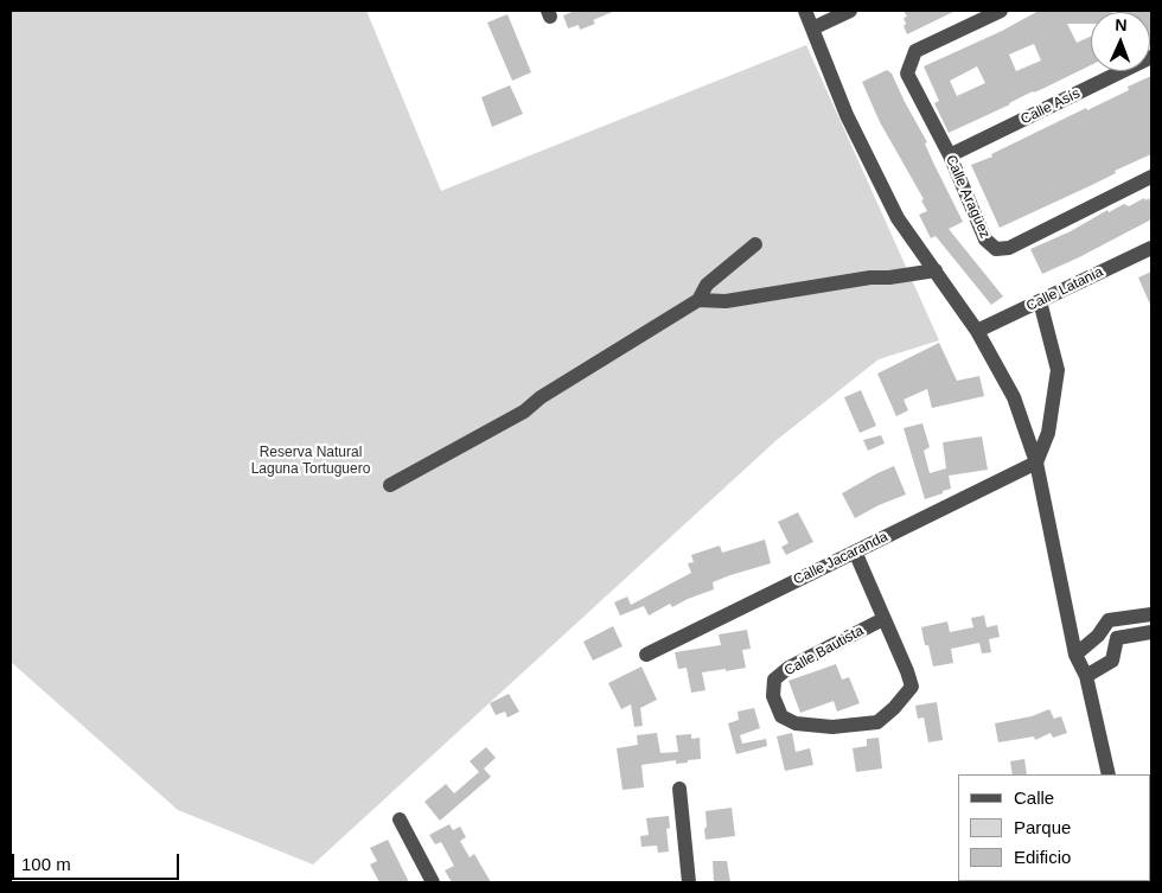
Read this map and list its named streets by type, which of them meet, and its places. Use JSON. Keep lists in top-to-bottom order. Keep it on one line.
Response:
{"streets":{"street":["Calle Asís","Calle Aragüez","Calle Latania","Calle Jacaranda","Calle Bautista"]},"crossings":[["Calle Asís","Calle Aragüez"],["Calle Jacaranda","Calle Bautista"]],"parks":["Reserva Natural Laguna Tortuguero"],"legend":["Calle","Parque","Edificio"],"scale_bar":"100 m","north":"top"}
